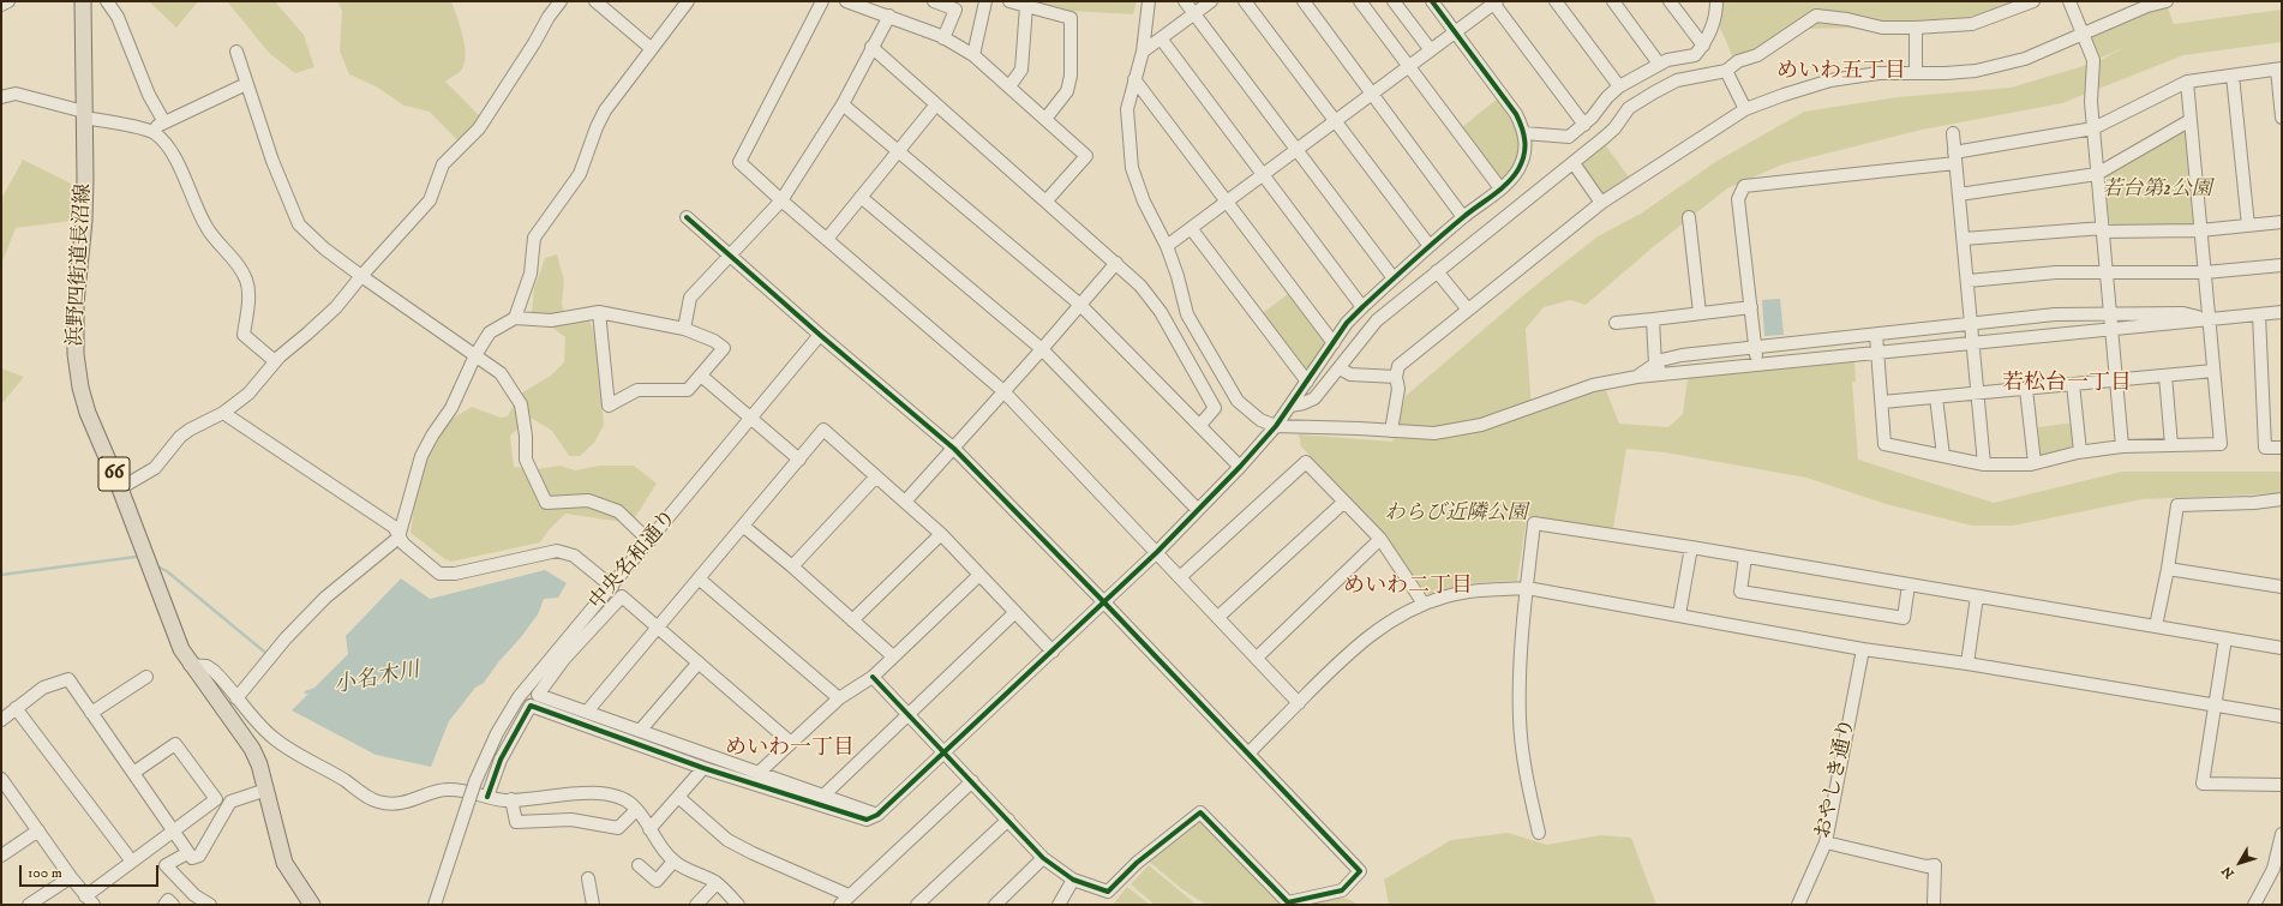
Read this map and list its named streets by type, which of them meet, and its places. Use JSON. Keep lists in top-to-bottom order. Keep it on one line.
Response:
{"streets":{"main road":["浜野四街道長沼線","66"],"street":["中央名和通り","おやしき通り"]},"districts":["めいわ五丁目","若松台一丁目","めいわ二丁目","めいわ一丁目"],"water":["小名木川"],"parks":["若台第2公園","わらび近隣公園"],"scale_bar":"100 m","north":"bottom left"}
